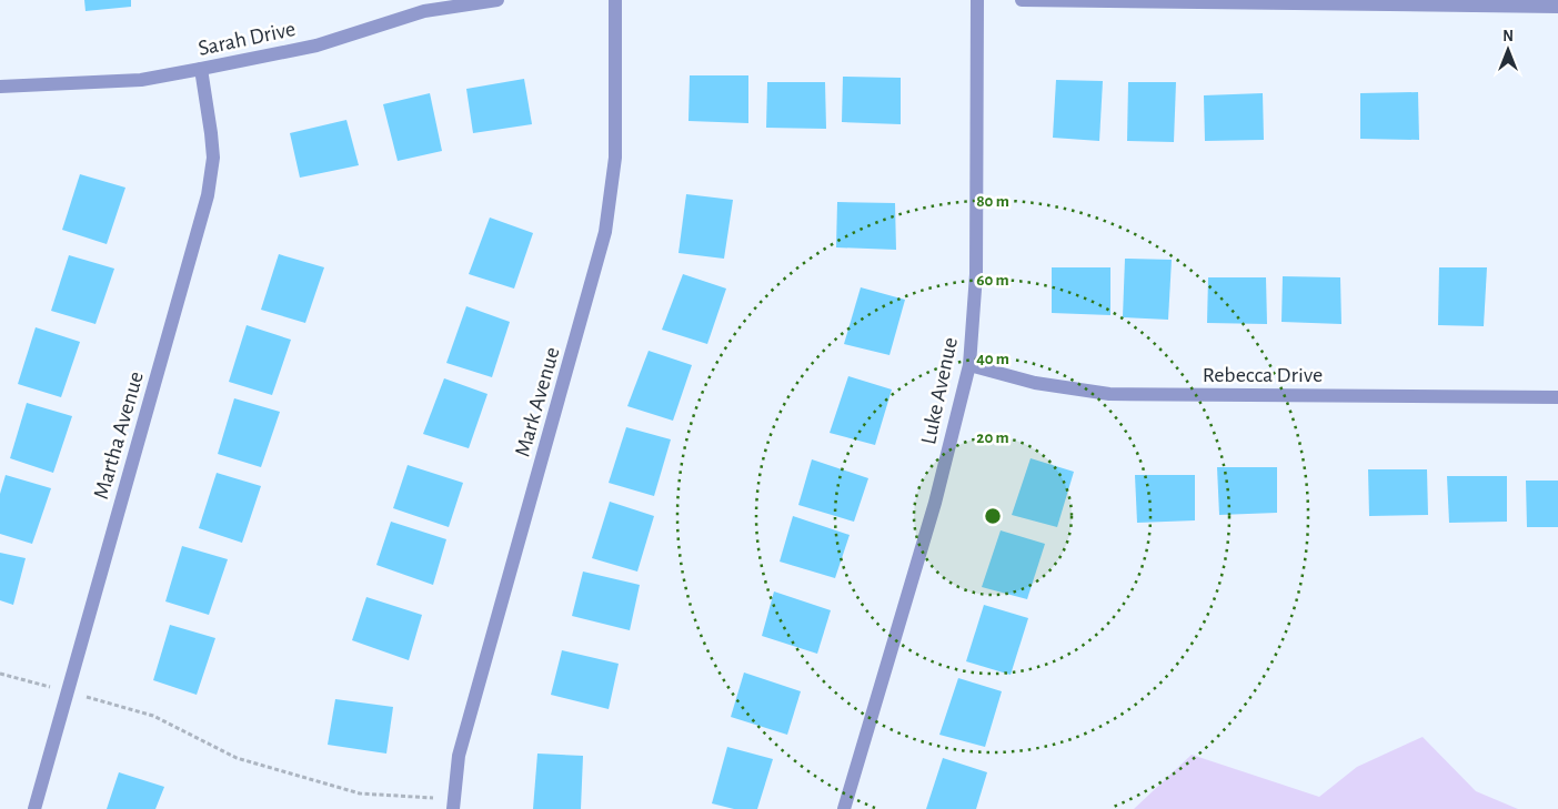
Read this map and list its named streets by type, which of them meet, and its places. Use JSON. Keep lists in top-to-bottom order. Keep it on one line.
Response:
{"streets":{"street":["Sarah Drive","Rebecca Drive","Luke Avenue","Mark Avenue","Martha Avenue"]},"crossings":[["Sarah Drive","Martha Avenue"],["Rebecca Drive","Luke Avenue"]],"north":"top","rings":["80 m","60 m","40 m","20 m"]}
